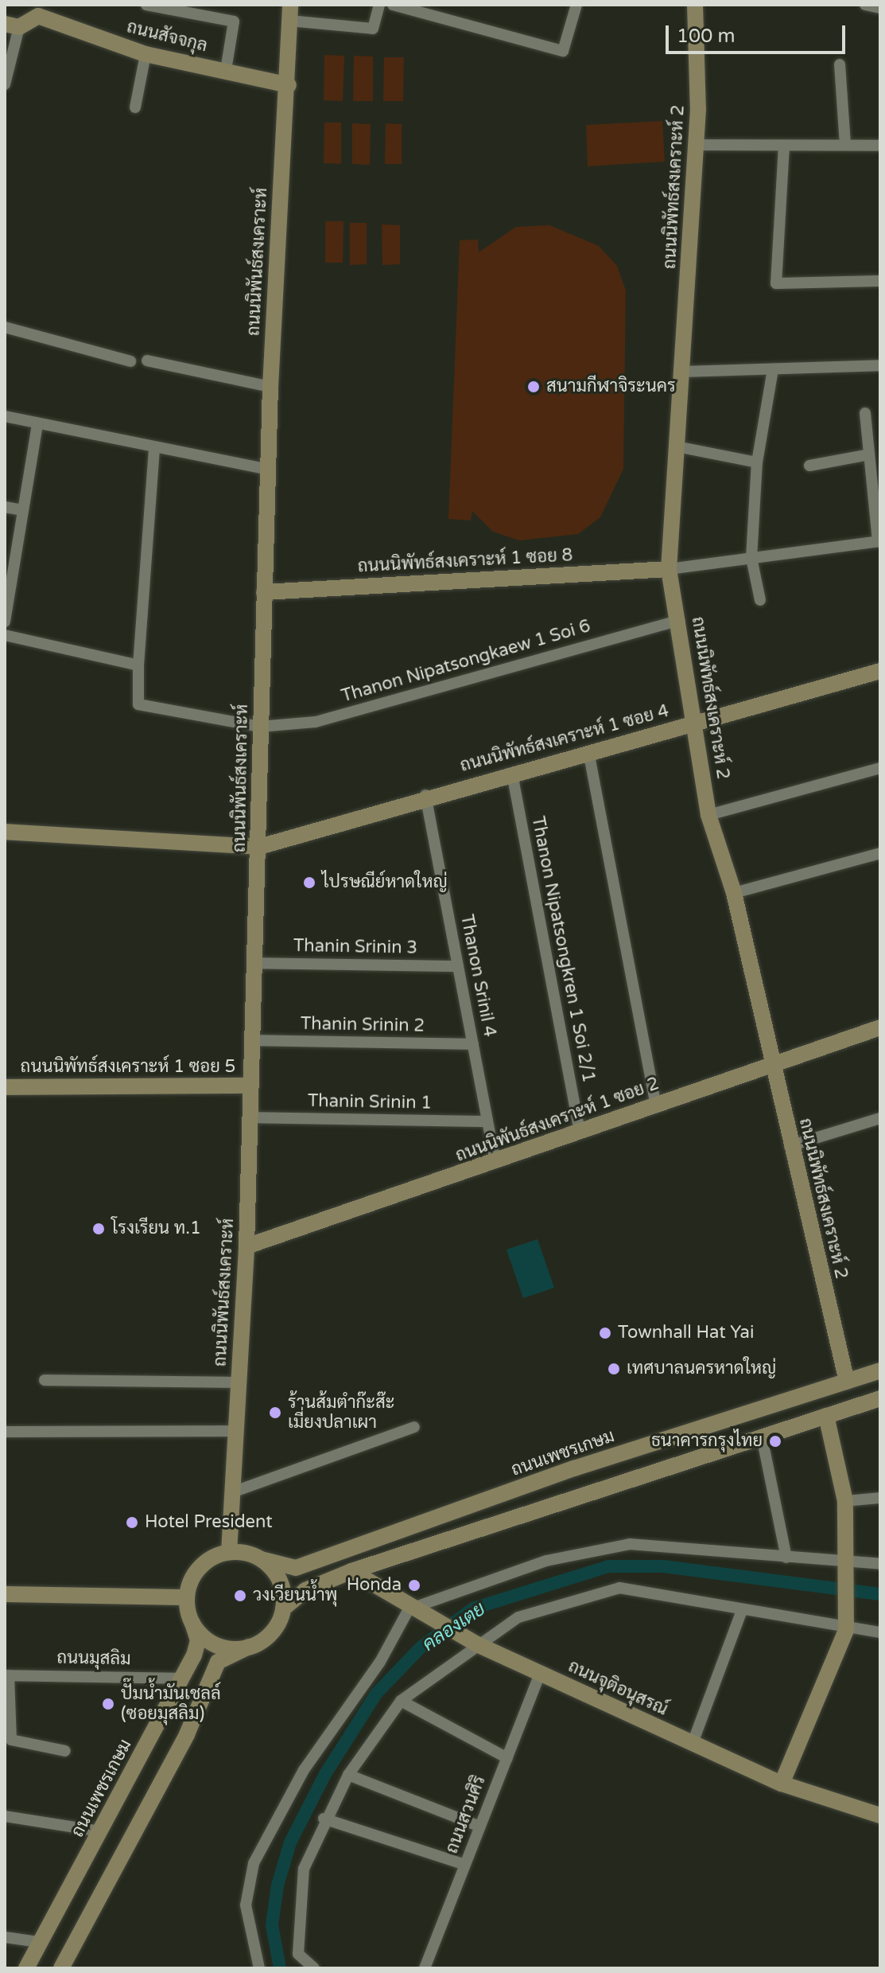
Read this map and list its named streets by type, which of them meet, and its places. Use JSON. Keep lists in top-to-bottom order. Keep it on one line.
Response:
{"streets":{"street":["ถนนสัจจกุล","ถนนนิพัทธ์สงเคราะห์ 2","ถนนนิพันธ์สงเคราะห์","ถนนนิพัทธ์สงเคราะห์ 1 ซอย 8","Thanon Nipatsongkaew 1 Soi 6","ถนนนิพัทธ์สงเคราะห์ 1 ซอย 4","Thanin Srinin 3","Thanon Nipatsongkren 1 Soi 2/1","Thanon Srinil 4","Thanin Srinin 2","ถนนนิพัทธ์สงเคราะห์ 1 ซอย 5","Thanin Srinin 1","ถนนนิพันธ์สงเคราะห์ 1 ซอย 2","ถนนเพชรเกษม","ถนนมุสลิม","ถนนจุติอนุสรณ์","ถนนสวนศิริ"]},"crossings":[["ถนนสัจจกุล","ถนนนิพันธ์สงเคราะห์"],["ถนนนิพัทธ์สงเคราะห์ 2","ถนนนิพัทธ์สงเคราะห์ 1 ซอย 8"],["ถนนนิพัทธ์สงเคราะห์ 2","Thanon Nipatsongkaew 1 Soi 6"],["ถนนนิพัทธ์สงเคราะห์ 2","ถนนนิพัทธ์สงเคราะห์ 1 ซอย 4"],["ถนนนิพัทธ์สงเคราะห์ 2","ถนนนิพันธ์สงเคราะห์ 1 ซอย 2"],["ถนนนิพัทธ์สงเคราะห์ 2","ถนนเพชรเกษม"],["ถนนนิพันธ์สงเคราะห์","ถนนนิพัทธ์สงเคราะห์ 1 ซอย 8"],["ถนนนิพันธ์สงเคราะห์","Thanon Nipatsongkaew 1 Soi 6"],["ถนนนิพันธ์สงเคราะห์","ถนนนิพัทธ์สงเคราะห์ 1 ซอย 4"],["ถนนนิพันธ์สงเคราะห์","Thanin Srinin 3"],["ถนนนิพันธ์สงเคราะห์","Thanin Srinin 2"],["ถนนนิพันธ์สงเคราะห์","ถนนนิพัทธ์สงเคราะห์ 1 ซอย 5"],["ถนนนิพันธ์สงเคราะห์","Thanin Srinin 1"],["ถนนนิพันธ์สงเคราะห์","ถนนนิพันธ์สงเคราะห์ 1 ซอย 2"],["ถนนนิพันธ์สงเคราะห์","ถนนเพชรเกษม"],["ถนนนิพัทธ์สงเคราะห์ 1 ซอย 4","Thanon Nipatsongkren 1 Soi 2/1"],["ถนนนิพัทธ์สงเคราะห์ 1 ซอย 4","Thanon Srinil 4"],["Thanin Srinin 3","Thanon Srinil 4"],["Thanon Nipatsongkren 1 Soi 2/1","ถนนนิพันธ์สงเคราะห์ 1 ซอย 2"],["Thanon Srinil 4","Thanin Srinin 2"],["Thanon Srinil 4","Thanin Srinin 1"],["Thanon Srinil 4","ถนนนิพันธ์สงเคราะห์ 1 ซอย 2"],["ถนนเพชรเกษม","ถนนมุสลิม"],["ถนนจุติอนุสรณ์","ถนนสวนศิริ"]],"water":["คลองเตย"],"places":["สนามกีฬาจิระนคร","ไปรษณีย์หาดใหญ่","โรงเรียน ท.1","Townhall Hat Yai","เทศบาลนครหาดใหญ่","ร้านส้มตำก๊ะส๊ะ เมี่ยงปลาเผา","ธนาคารกรุงไทย","Hotel President","Honda","วงเวียนน้ำพุ","ปั๊มน้ำมันเชลล์ (ซอยมุสลิม)"],"scale_bar":"100 m"}
